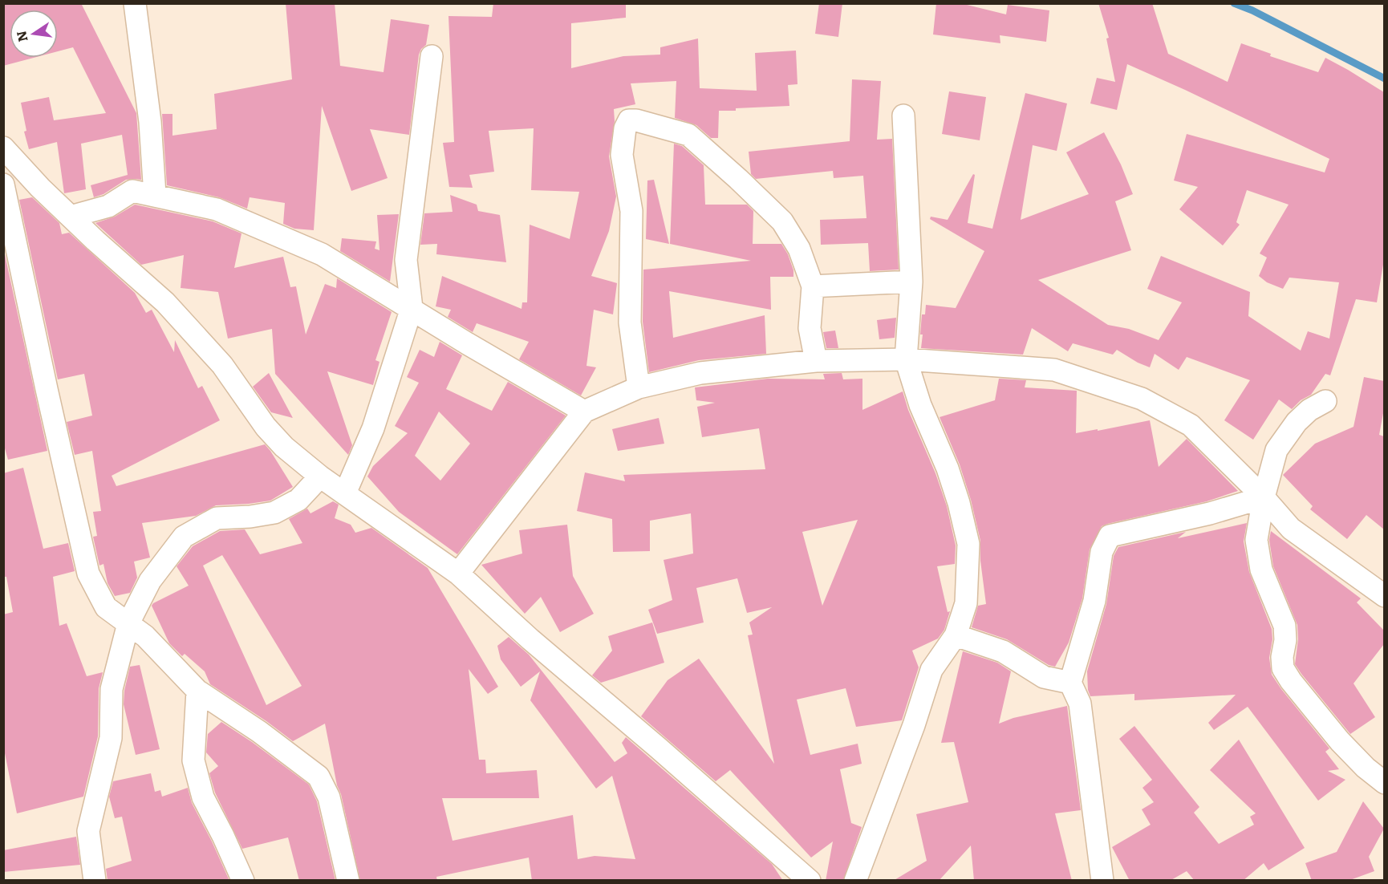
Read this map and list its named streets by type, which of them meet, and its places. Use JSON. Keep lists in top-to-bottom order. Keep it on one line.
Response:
{"north":"left"}
